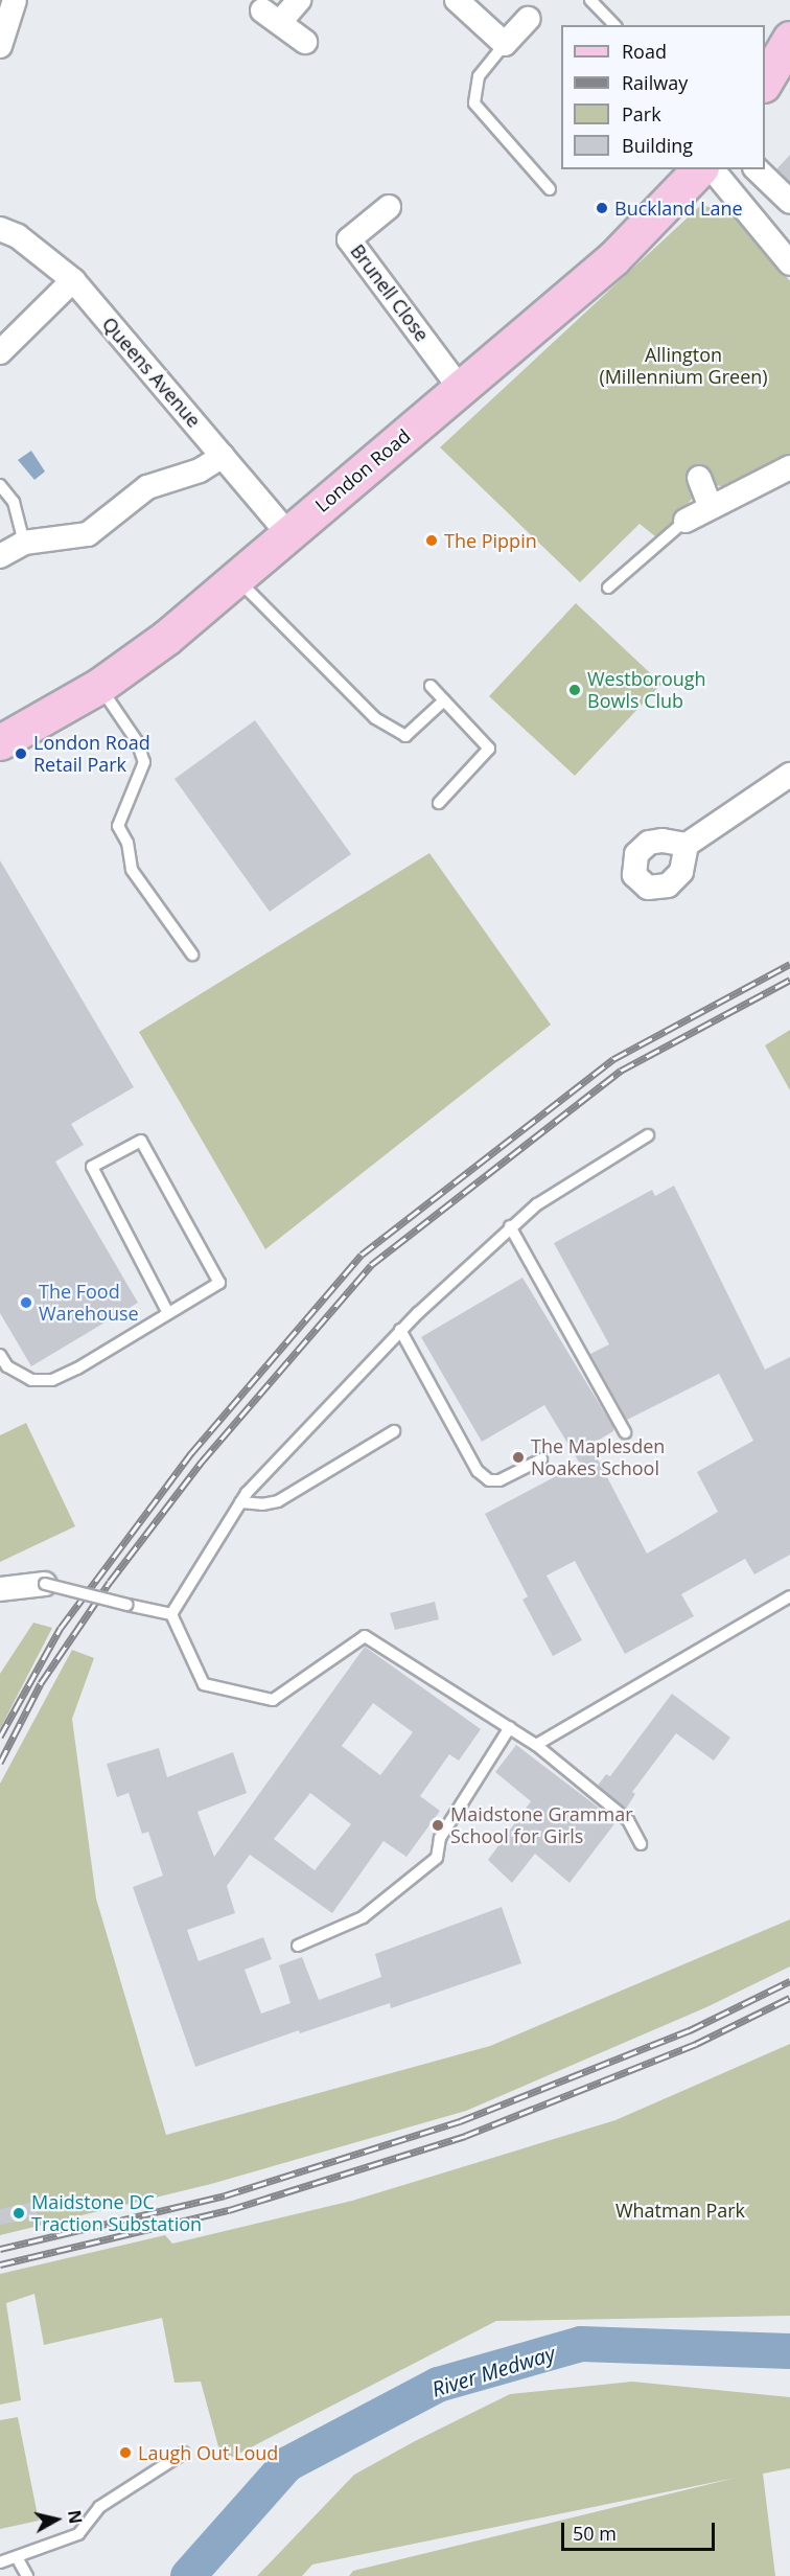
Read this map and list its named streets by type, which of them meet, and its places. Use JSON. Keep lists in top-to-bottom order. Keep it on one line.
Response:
{"streets":{"main road":["London Road"],"street":["Brunell Close","Queens Avenue"]},"crossings":[["Brunell Close","London Road"],["Queens Avenue","London Road"]],"water":["River Medway"],"parks":["Allington (Millennium Green)","Whatman Park"],"places":["Buckland Lane","The Pippin","Westborough Bowls Club","London Road Retail Park","The Food Warehouse","The Maplesden Noakes School","Maidstone Grammar School for Girls","Maidstone DC Traction Substation","Laugh Out Loud"],"legend":["Road","Railway","Park","Building"],"scale_bar":"50 m","north":"right"}
